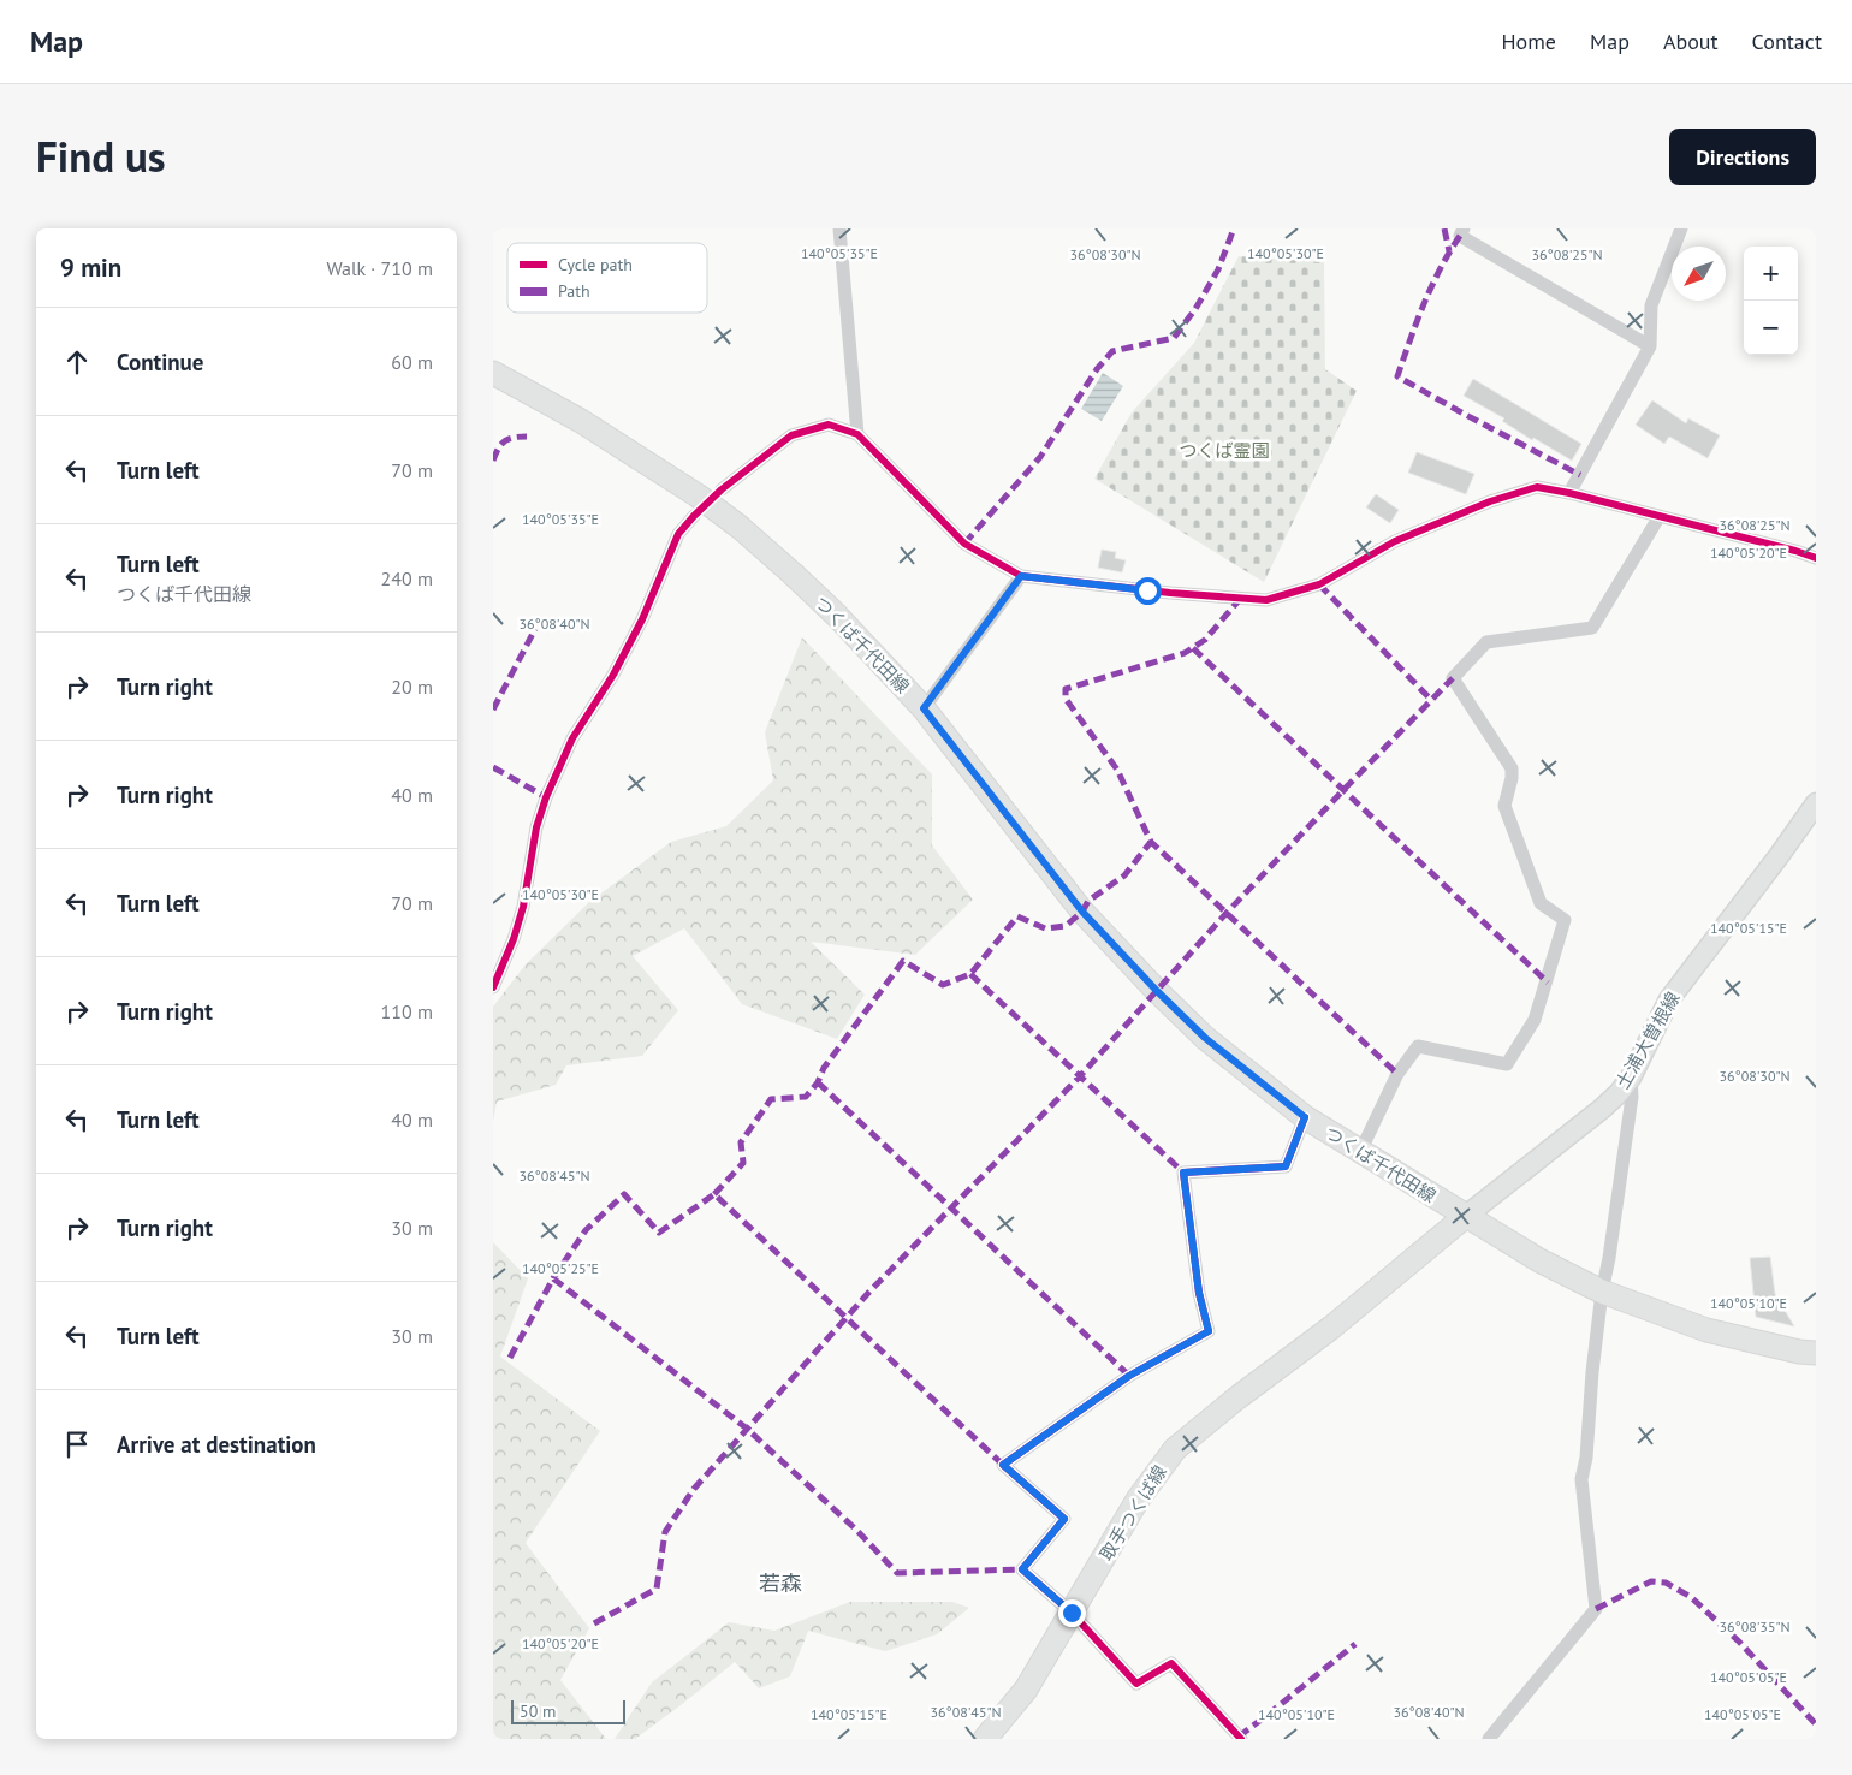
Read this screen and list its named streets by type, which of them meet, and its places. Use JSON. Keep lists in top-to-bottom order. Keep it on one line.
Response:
{"streets":{"main road":["つくば千代田線","土浦大曽根線","取手つくば線"]},"crossings":[["つくば千代田線","土浦大曽根線"],["つくば千代田線","取手つくば線"],["土浦大曽根線","取手つくば線"]],"districts":["若森"],"parks":["つくば霊園"],"legend":["Cycle path","Path"],"scale_bar":"50 m","north":"bottom left","page":{"header":"Map","nav":["Home","Map","About","Contact"],"title":"Find us","buttons":"Directions","heading":["9 min","Walk · 710 m"],"map_buttons":["+","−"],"list":[["Continue","60 m"],["Turn left","70 m"],["Turn left","つくば千代田線","240 m"],["Turn right","20 m"],["Turn right","40 m"],["Turn left","70 m"],["Turn right","110 m"],["Turn left","40 m"],["Turn right","30 m"],["Turn left","30 m"],"Arrive at destination"],"scale":"50 m"},"coordinates":["140°05'30\"E","140°05'35\"E","36°08'30\"N","36°08'25\"N","140°05'20\"E","36°08'40\"N","140°05'15\"E","36°08'45\"N","140°05'25\"E","140°05'10\"E","36°08'35\"N","140°05'05\"E"]}
